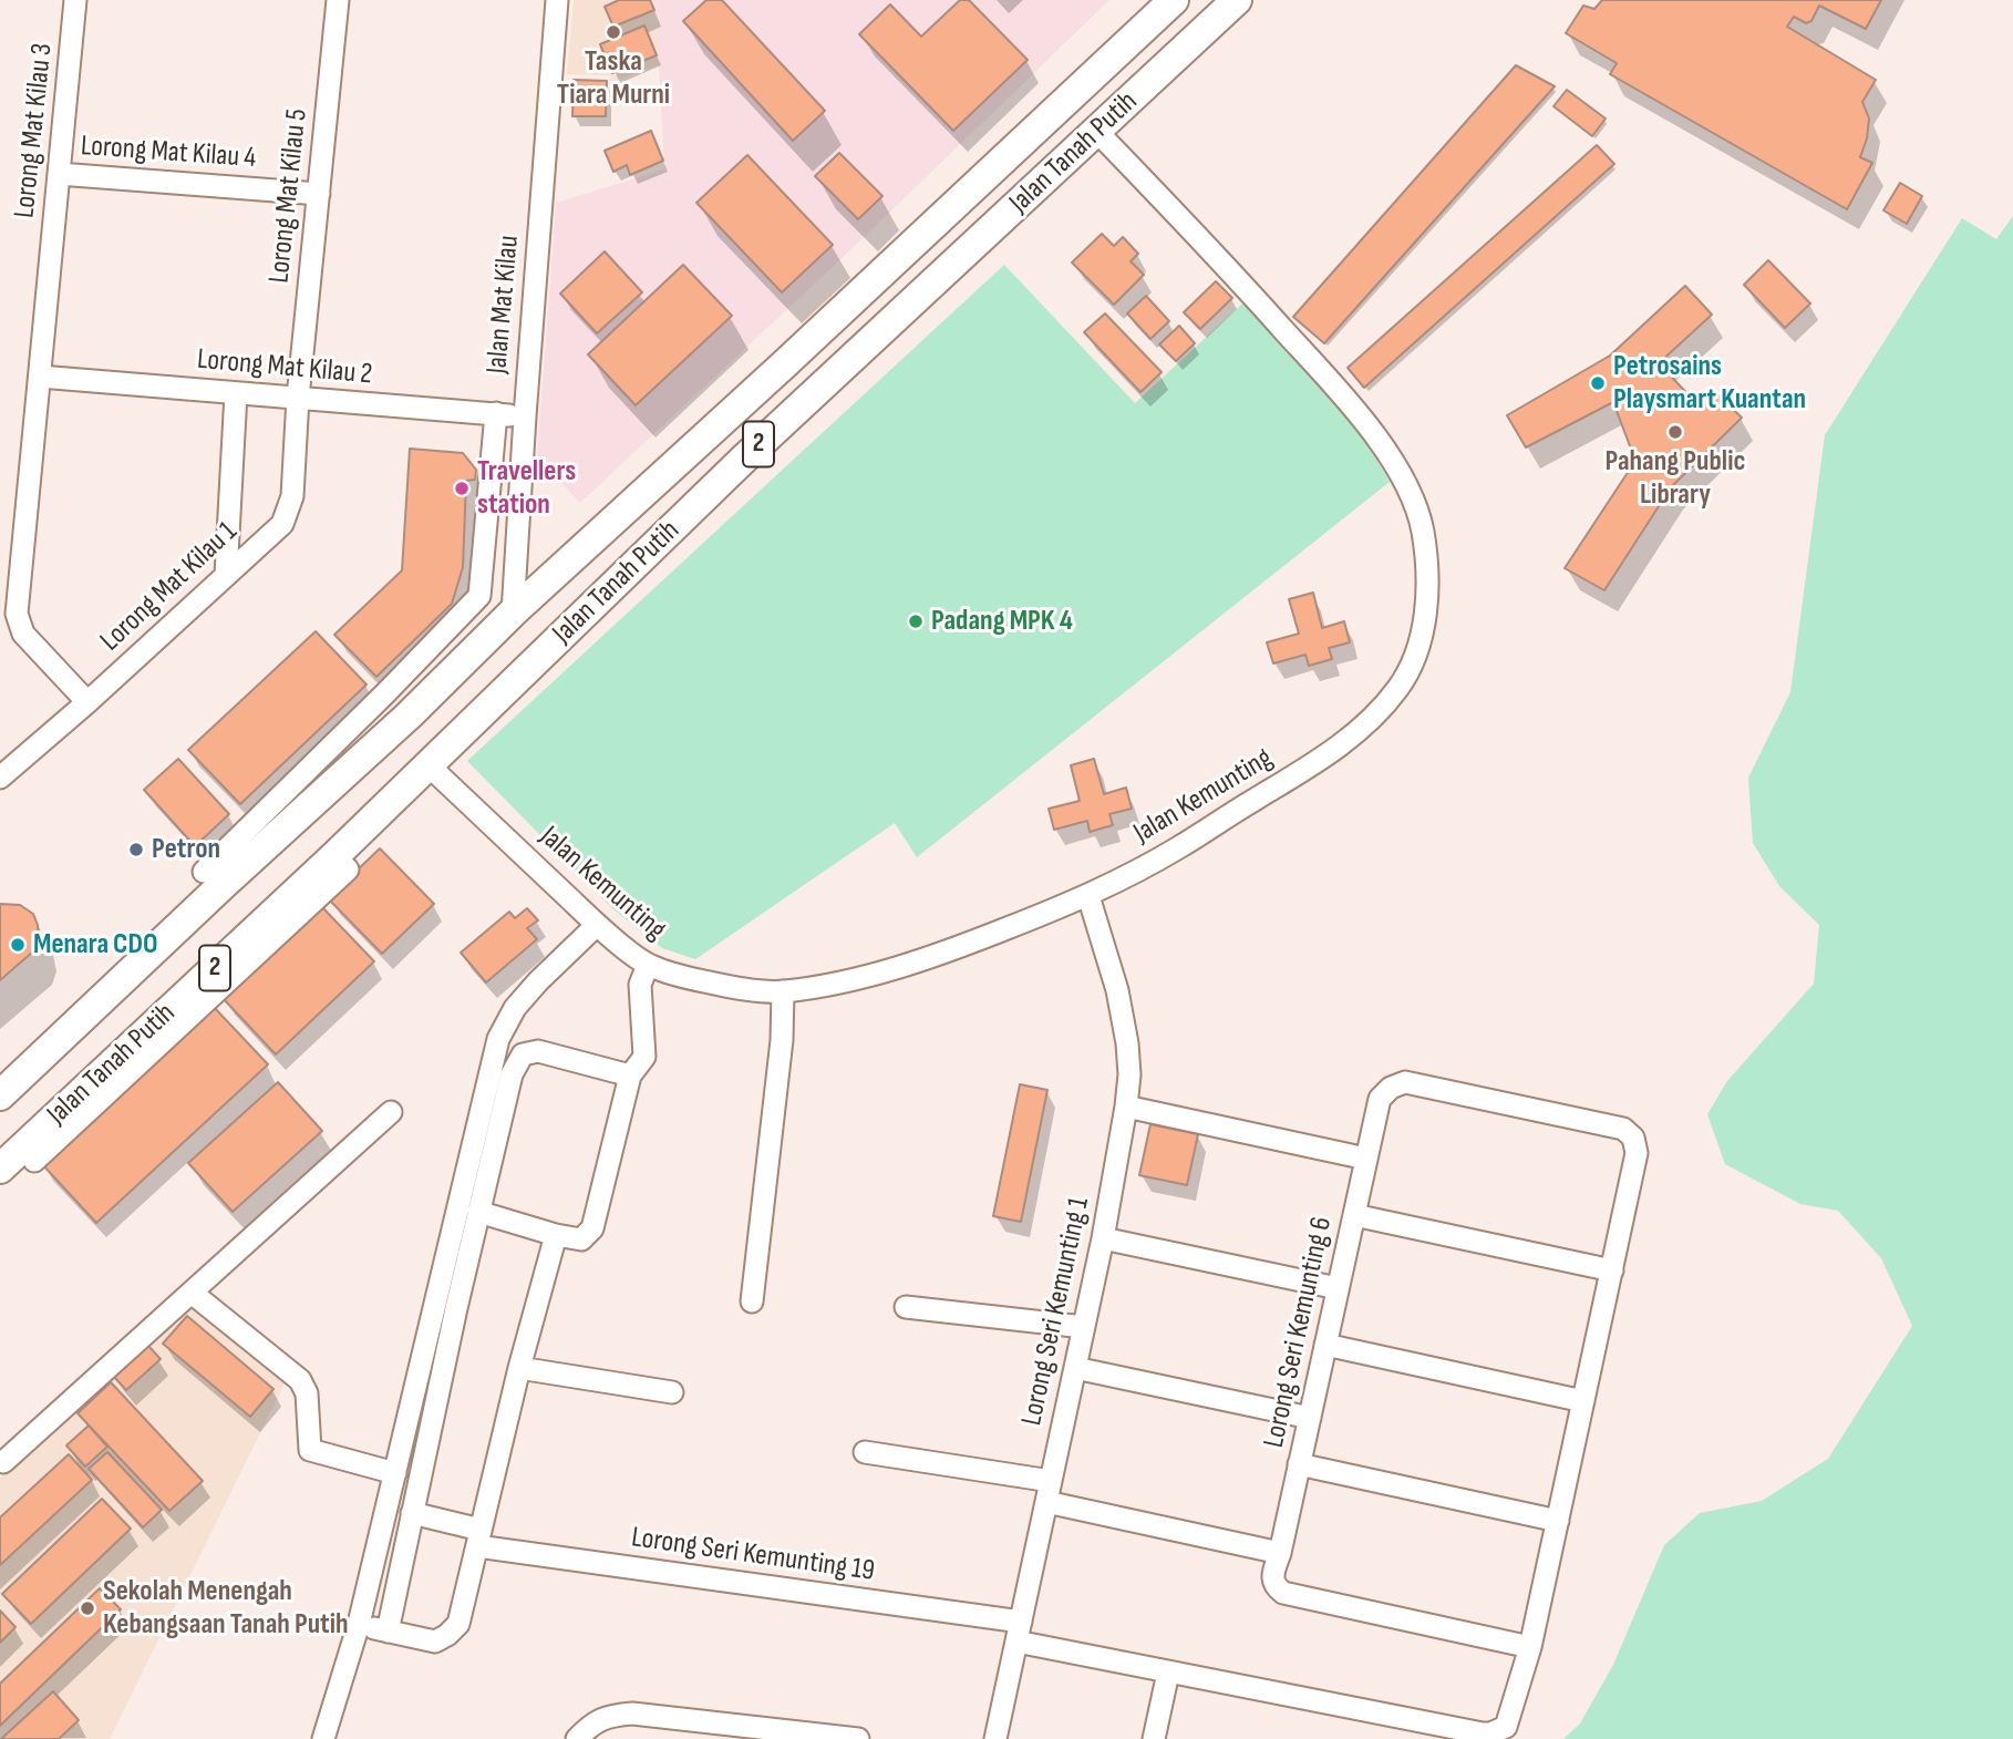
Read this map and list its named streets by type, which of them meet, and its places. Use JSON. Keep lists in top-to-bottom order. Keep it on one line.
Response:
{"streets":{"highway":["Jalan Tanah Putih","2"],"street":["Lorong Mat Kilau 3","Lorong Mat Kilau 4","Lorong Mat Kilau 5","Jalan Mat Kilau","Lorong Mat Kilau 2","Lorong Mat Kilau 1","Jalan Kemunting","Lorong Seri Kemunting 1","Lorong Seri Kemunting 6","Lorong Seri Kemunting 19"]},"crossings":[["Lorong Mat Kilau 3","Lorong Mat Kilau 4"],["Lorong Mat Kilau 3","Lorong Mat Kilau 2"],["Lorong Mat Kilau 3","Lorong Mat Kilau 1"],["Lorong Mat Kilau 4","Lorong Mat Kilau 5"],["Jalan Tanah Putih","Jalan Mat Kilau"],["Jalan Tanah Putih","Jalan Kemunting"],["Lorong Mat Kilau 5","Lorong Mat Kilau 2"],["Lorong Mat Kilau 5","Lorong Mat Kilau 1"],["Jalan Mat Kilau","Lorong Mat Kilau 2"],["Lorong Mat Kilau 2","Lorong Mat Kilau 1"],["Jalan Kemunting","Lorong Seri Kemunting 1"],["Lorong Seri Kemunting 1","Lorong Seri Kemunting 19"],["Lorong Seri Kemunting 6","Lorong Seri Kemunting 19"]],"places":["Taska Tiara Murni","Petrosains Playsmart Kuantan","Pahang Public Library","Travellers station","Padang MPK 4","Petron","Menara CDO","Sekolah Menengah Kebangsaan Tanah Putih"]}
